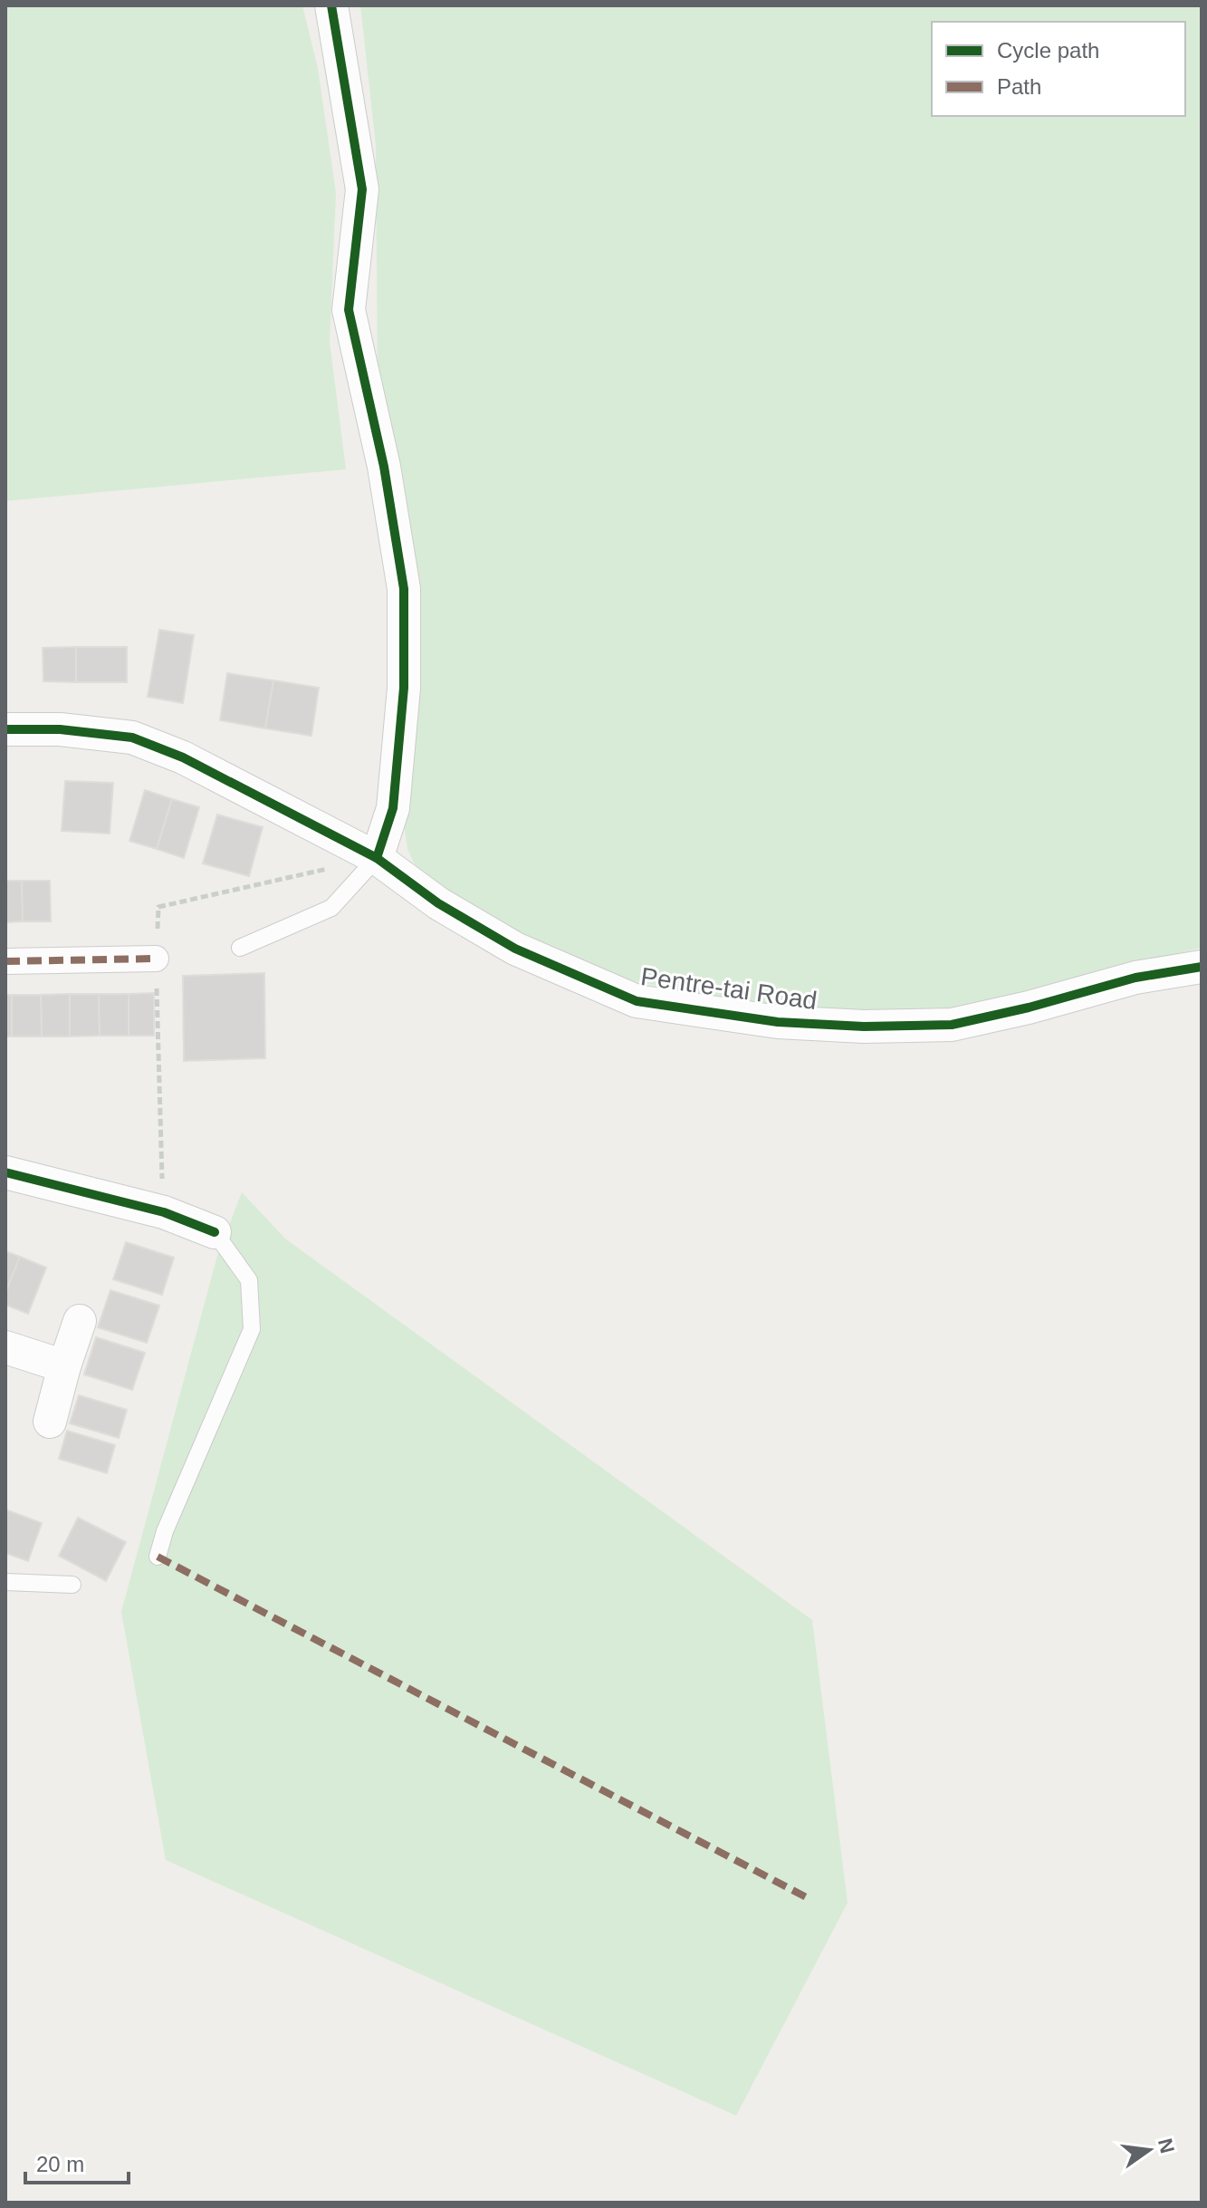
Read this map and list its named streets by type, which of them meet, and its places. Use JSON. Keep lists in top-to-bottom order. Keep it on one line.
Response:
{"streets":{"street":["Pentre-tai Road"]},"legend":["Cycle path","Path"],"scale_bar":"20 m","north":"right"}
